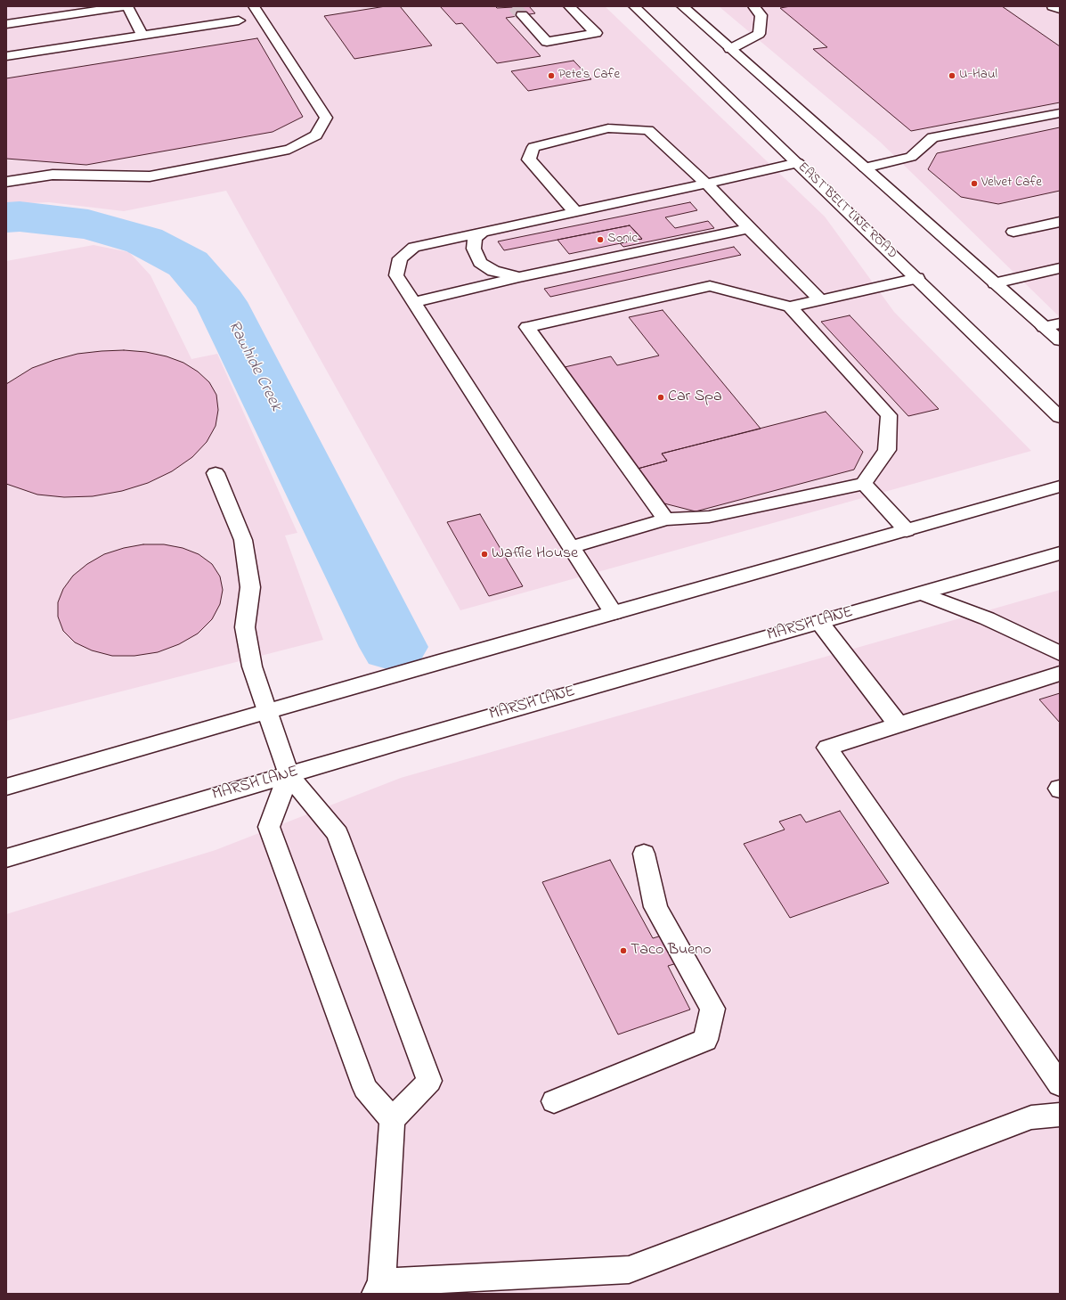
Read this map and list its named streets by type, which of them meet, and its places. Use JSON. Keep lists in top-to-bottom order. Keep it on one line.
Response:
{"streets":{"main road":["EAST BELT LINE ROAD","MARSH LANE"]},"water":["Rawhide Creek"],"places":["Pete's Cafe","U-Haul","Velvet Cafe","Sonic","Car Spa","Waffle House","Taco Bueno"]}
